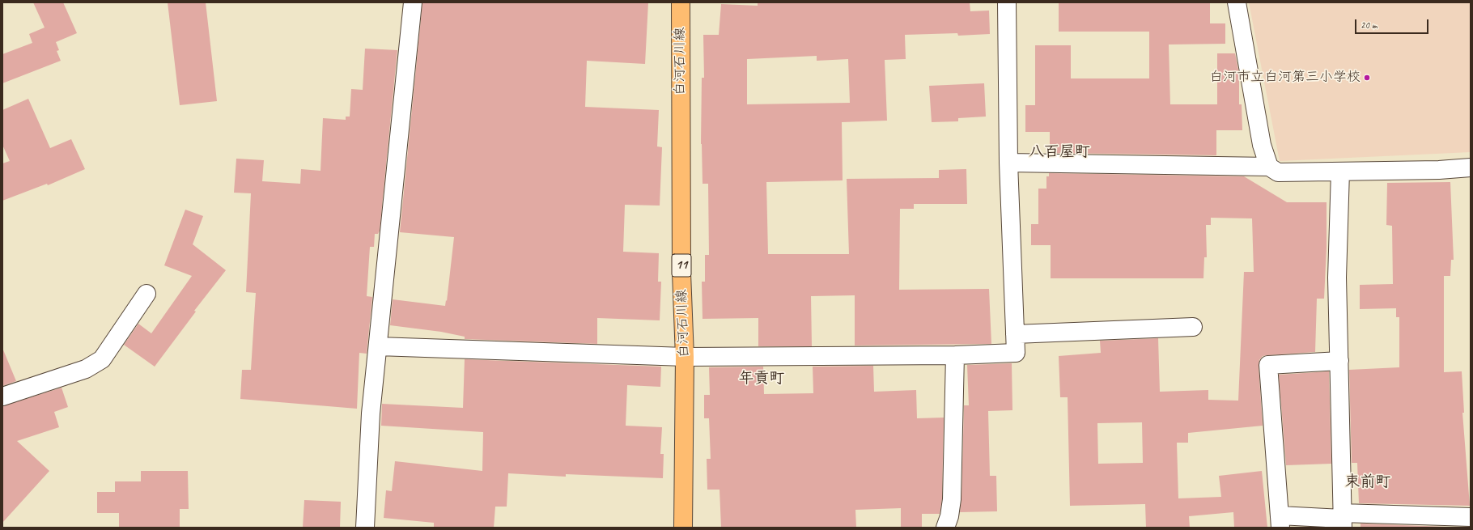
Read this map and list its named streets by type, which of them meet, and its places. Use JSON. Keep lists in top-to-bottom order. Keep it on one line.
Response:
{"streets":{"main road":["白河石川線","11"]},"districts":["八百屋町","年貢町","束前町"],"places":["白河市立白河第三小学校"],"scale_bar":"20 m"}
